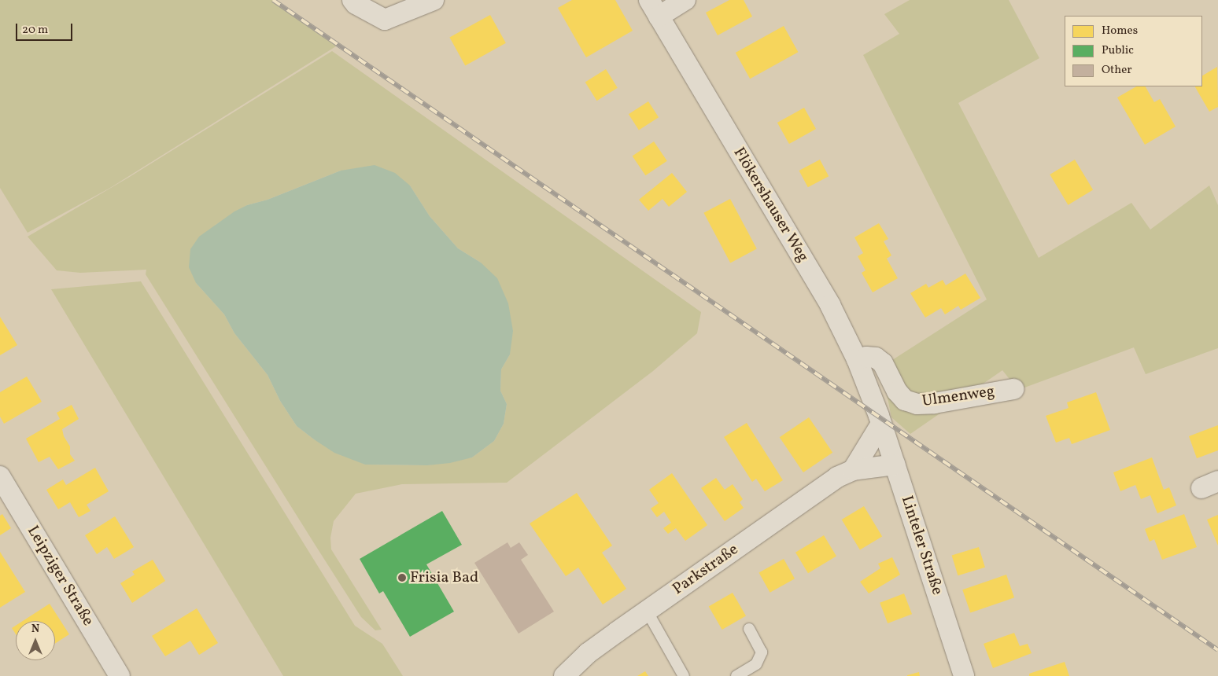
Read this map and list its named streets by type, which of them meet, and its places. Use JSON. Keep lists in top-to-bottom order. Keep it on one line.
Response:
{"streets":{"street":["Flökershauser Weg","Ulmenweg","Linteler Straße","Parkstraße","Leipziger Straße"]},"crossings":[["Flökershauser Weg","Ulmenweg"],["Flökershauser Weg","Linteler Straße"],["Linteler Straße","Parkstraße"]],"places":["Frisia Bad"],"legend":["Homes","Public","Other"],"scale_bar":"20 m","north":"top"}
